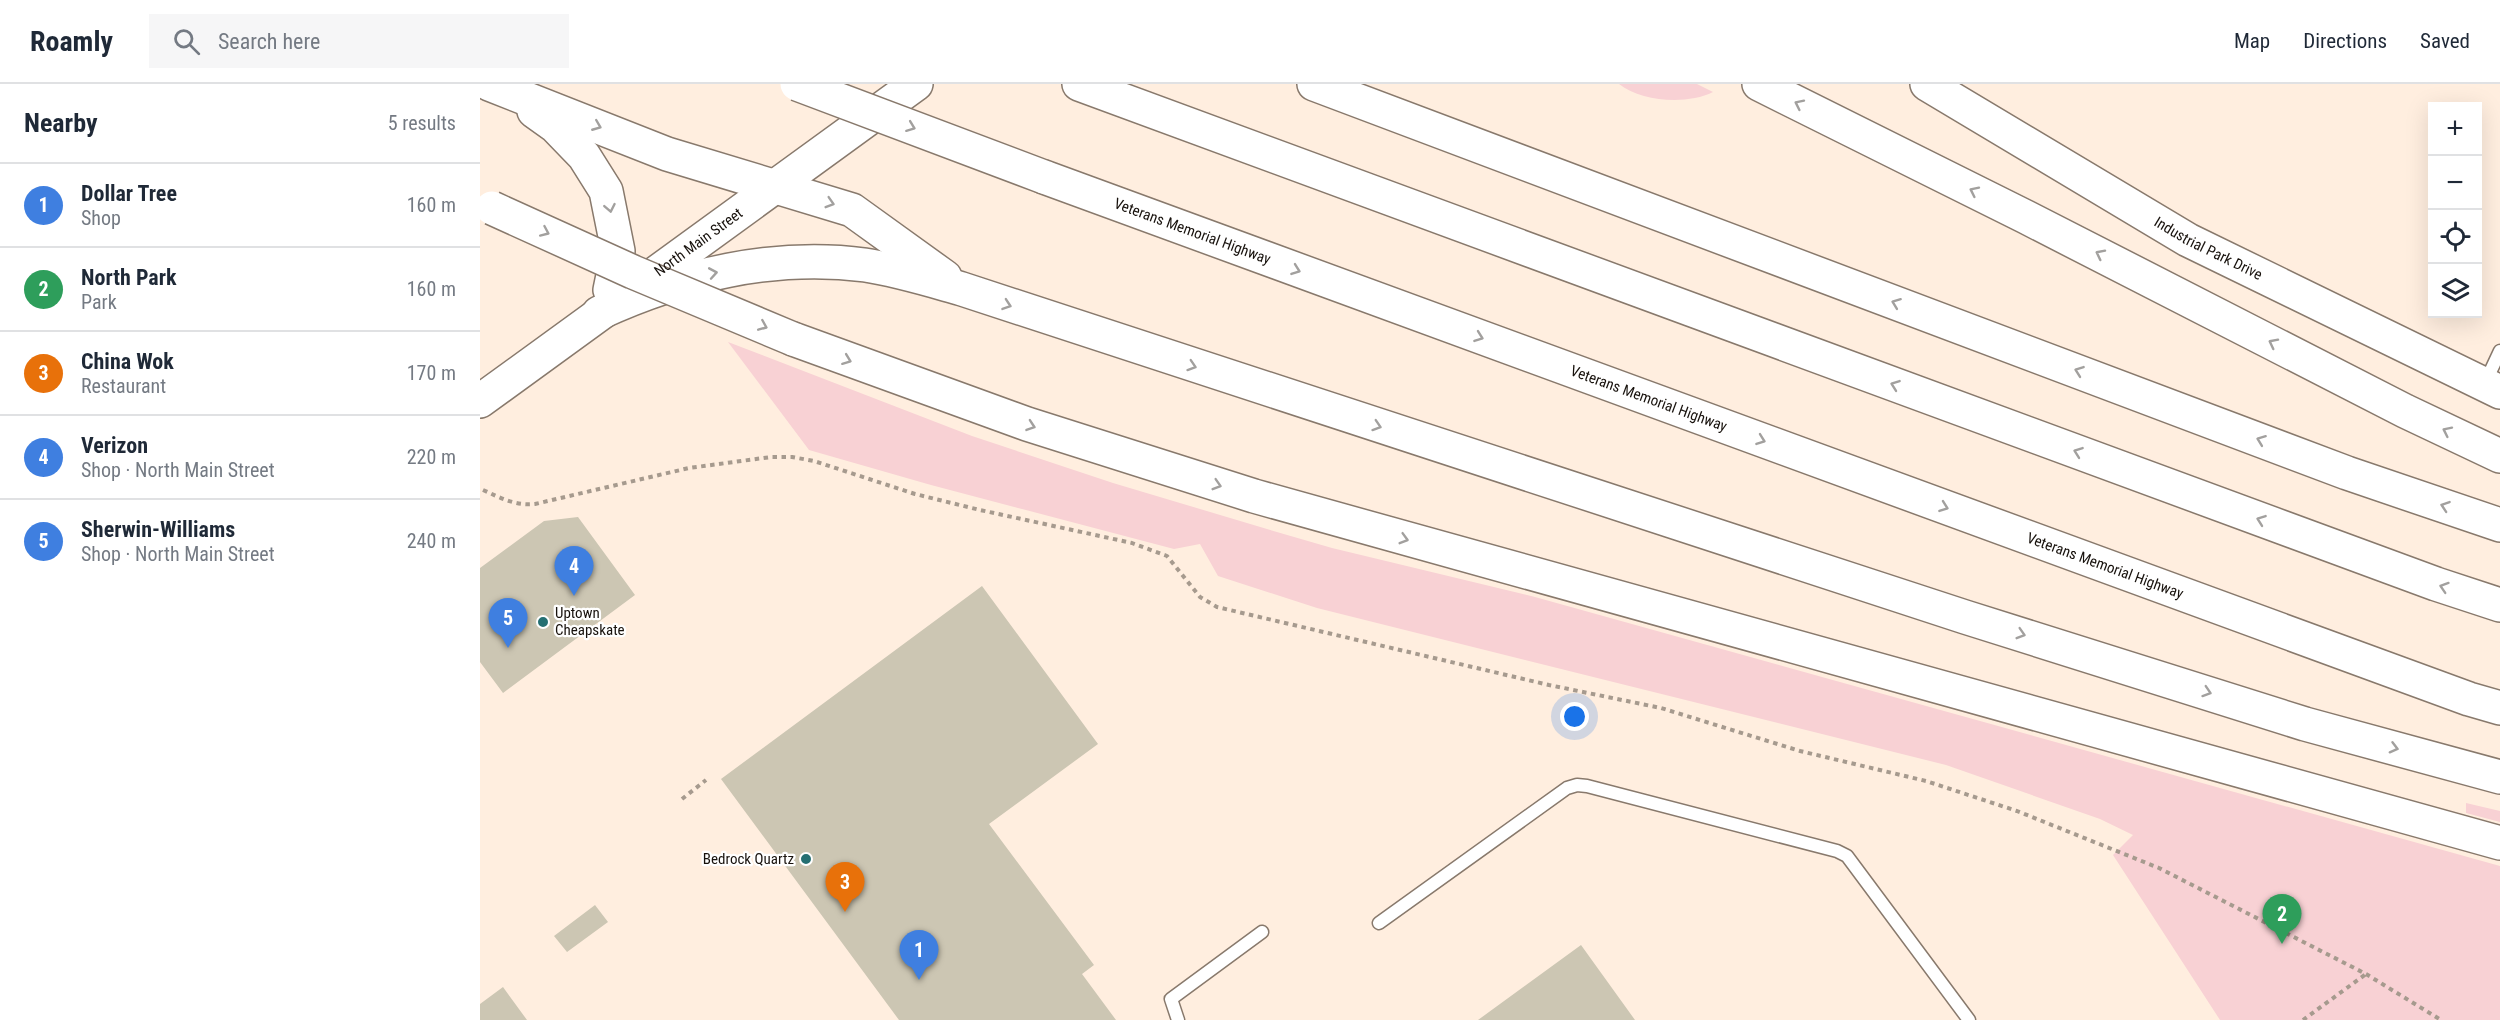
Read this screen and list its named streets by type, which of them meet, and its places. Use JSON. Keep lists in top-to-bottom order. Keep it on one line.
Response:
{"streets":{"main road":["Veterans Memorial Highway","North Main Street","Industrial Park Drive"]},"places":["Uptown Cheapskate","Bedrock Quartz"],"page":{"header":"Roamly","search":"Search here","nav":["Map","Directions","Saved"],"heading":["Nearby","5 results"],"map_buttons":["+","−"],"list":[{"mark":"1","name":"Dollar Tree","note":"Shop","value":"160 m"},{"mark":"2","name":"North Park","note":"Park","value":"160 m"},{"mark":"3","name":"China Wok","note":"Restaurant","value":"170 m"},{"mark":"4","name":"Verizon","note":"Shop · North Main Street","value":"220 m"},{"mark":"5","name":"Sherwin-Williams","note":"Shop · North Main Street","value":"240 m"}],"pins":["4","5","3","2","1"]}}
